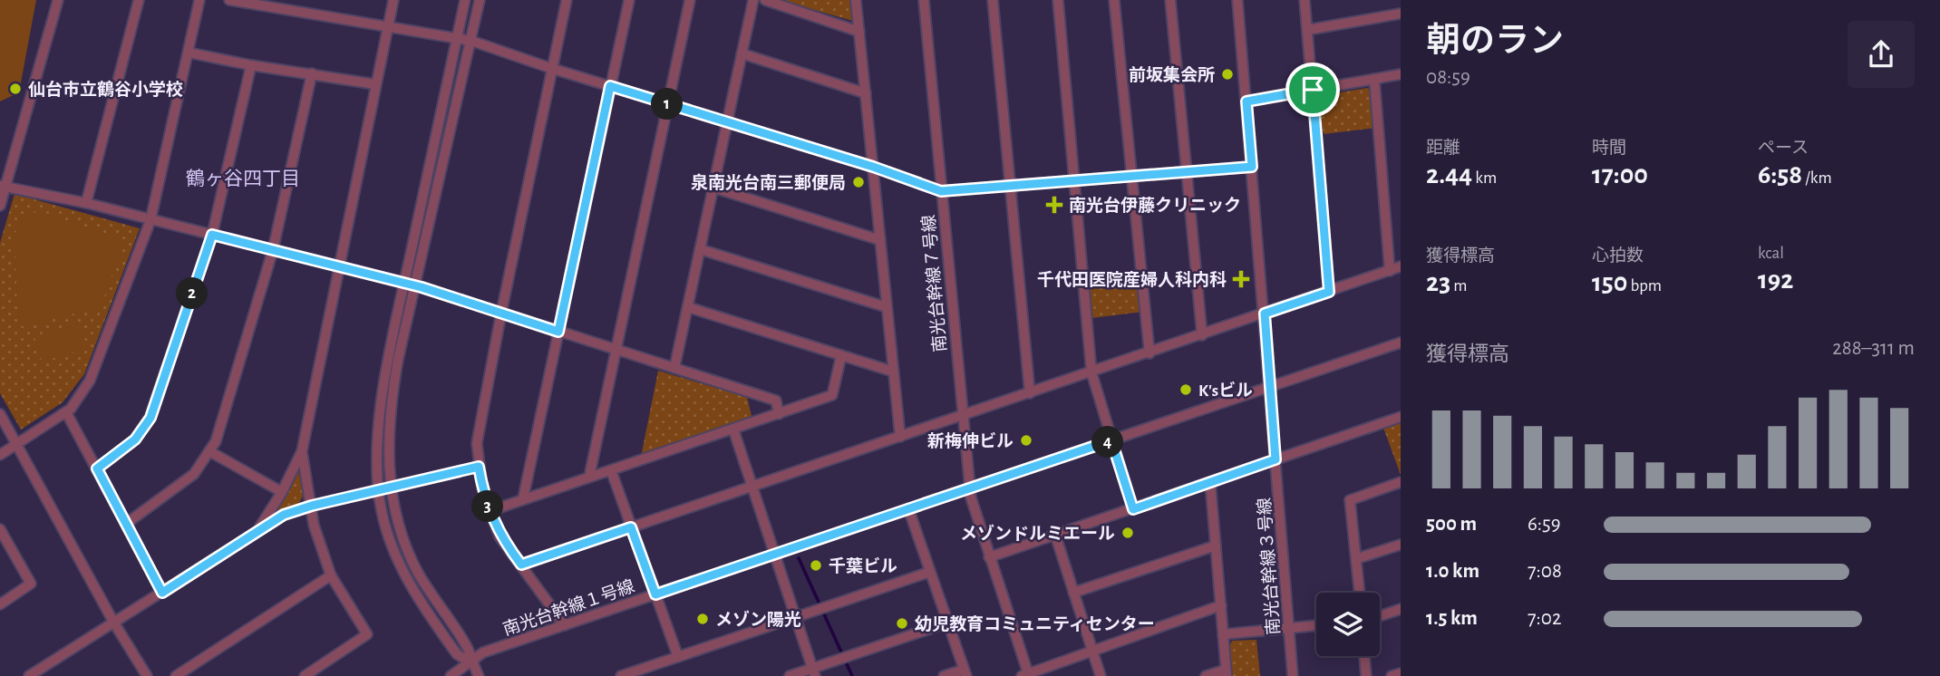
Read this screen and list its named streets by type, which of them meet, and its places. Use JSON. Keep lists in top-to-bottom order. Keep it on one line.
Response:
{"streets":{"street":["南光台幹線７号線","南光台幹線３号線","南光台幹線１号線"]},"crossings":[["南光台幹線７号線","南光台幹線１号線"],["南光台幹線３号線","南光台幹線１号線"]],"districts":["鶴ヶ谷四丁目"],"places":{"other":["前坂集会所","仙台市立鶴谷小学校","泉南光台南三郵便局","K'sビル","新梅伸ビル","メゾンドルミエール","千葉ビル","メゾン陽光","幼児教育コミュニティセンター"],"health":["南光台伊藤クリニック","千代田医院産婦人科内科"]},"page":{"heading":["朝のラン","08:59"],"pins":["1","2","4","3"],"stats":[["距離","2.44 km"],["時間","17:00"],["ペース","6:58 /km"],["獲得標高","23 m"],["心拍数","150 bpm"],["kcal","192"]],"chart":["獲得標高","288–311 m"],"list":[{"name":"500 m","note":"6:59"},{"name":"1.0 km","note":"7:08"},{"name":"1.5 km","note":"7:02"}]}}
